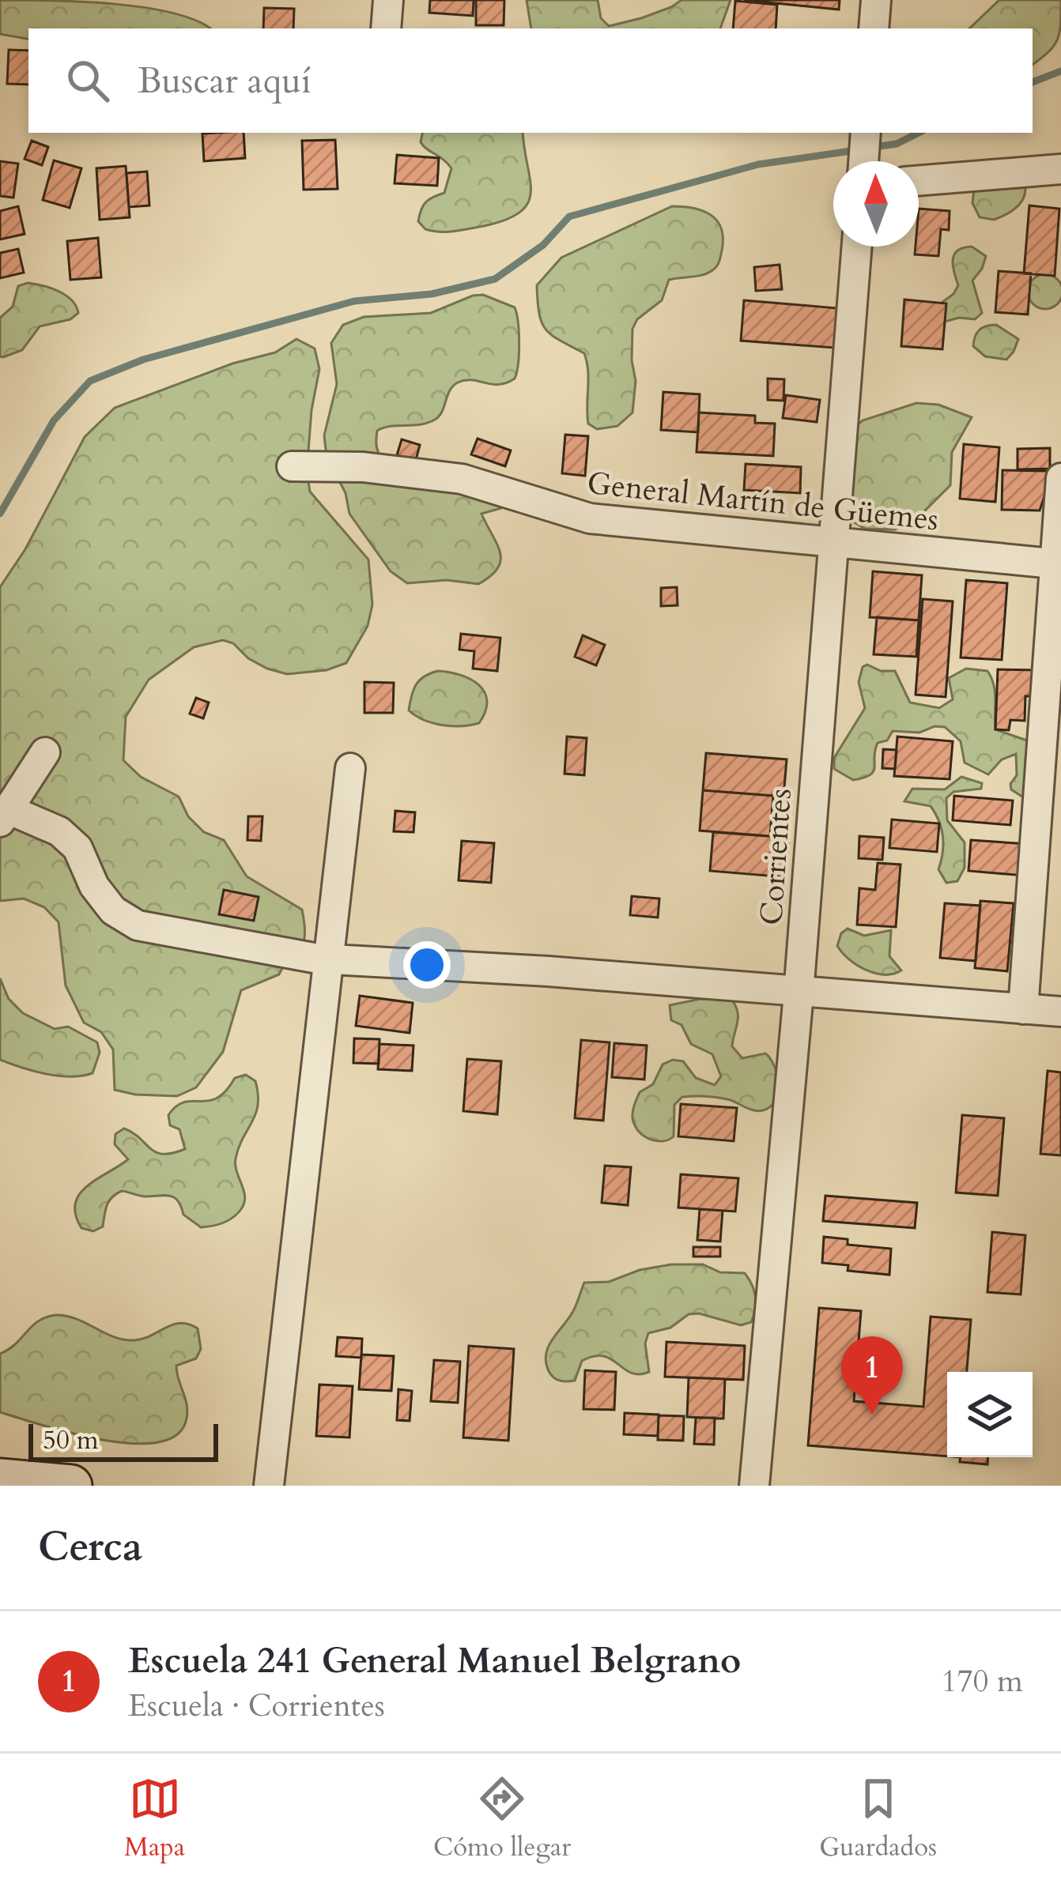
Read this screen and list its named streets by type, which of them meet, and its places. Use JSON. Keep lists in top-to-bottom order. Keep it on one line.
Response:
{"streets":{"street":["General Martín de Güemes","Corrientes"]},"crossings":[["General Martín de Güemes","Corrientes"]],"scale_bar":"50 m","north":"top","page":{"search":"Buscar aquí","pins":"1","scale":"50 m","heading":"Cerca","list":[{"mark":"1","name":"Escuela 241 General Manuel Belgrano","note":"Escuela · Corrientes","value":"170 m"}],"nav":["Mapa","Cómo llegar","Guardados"]}}
